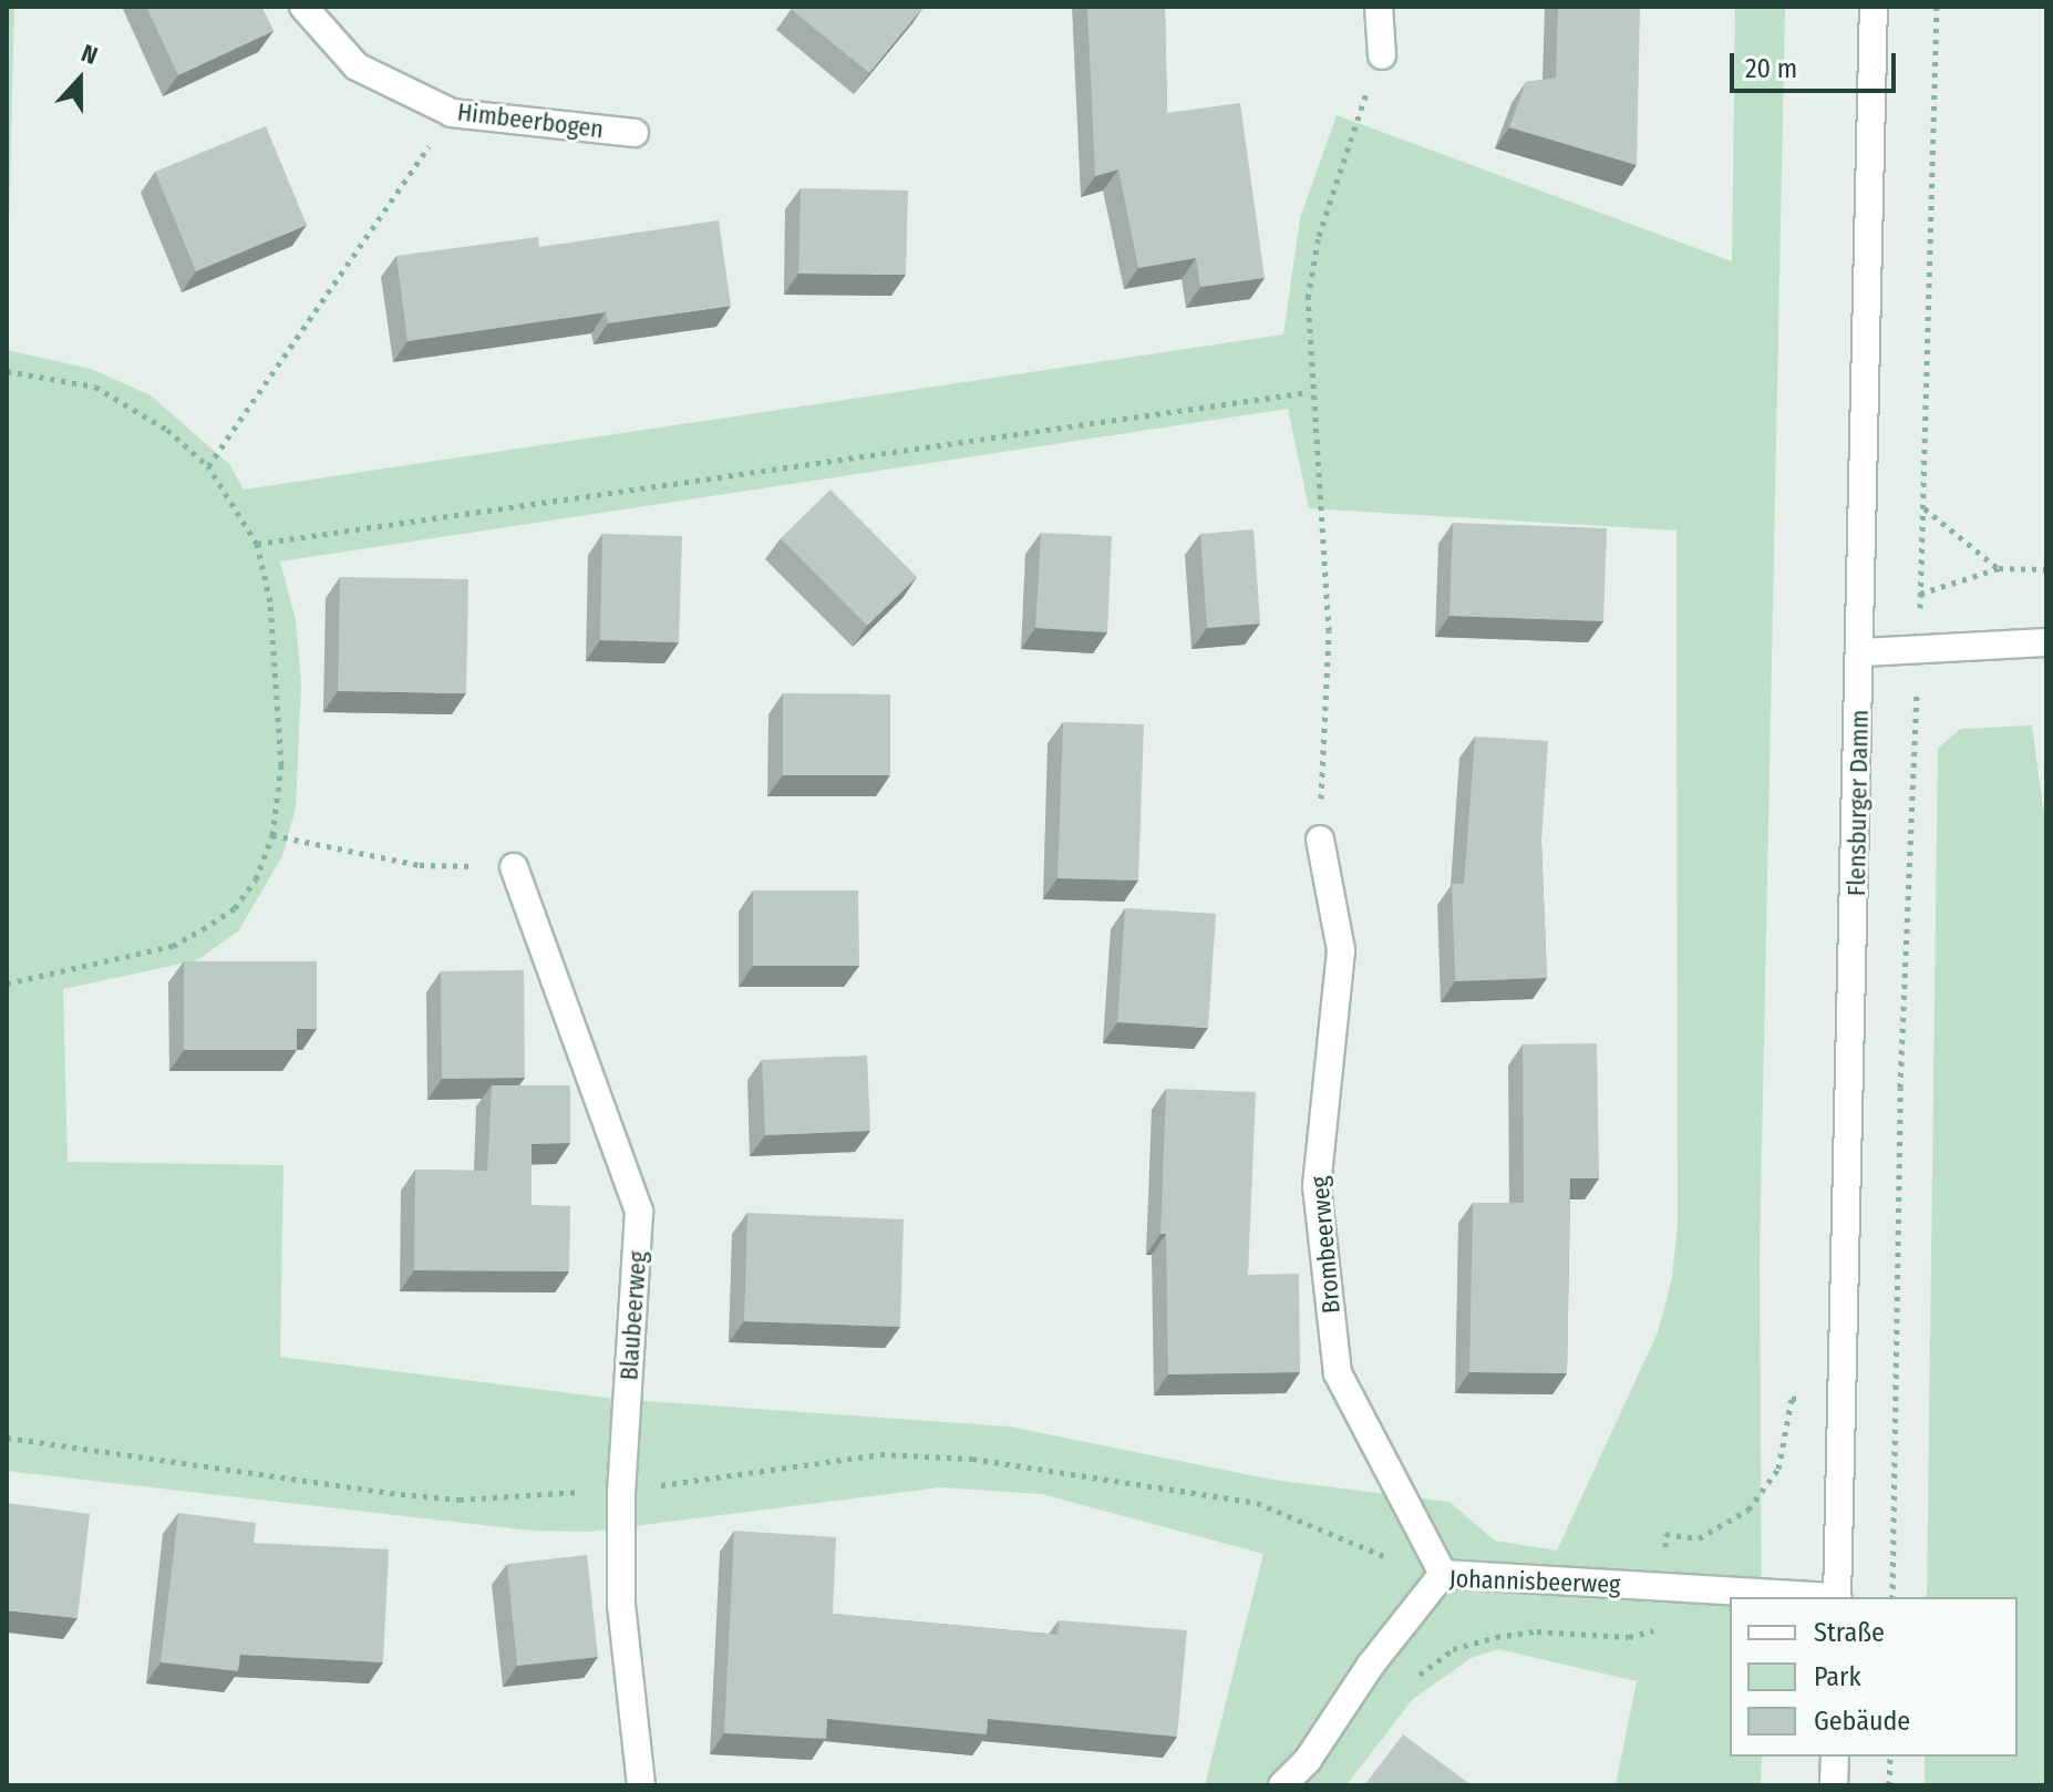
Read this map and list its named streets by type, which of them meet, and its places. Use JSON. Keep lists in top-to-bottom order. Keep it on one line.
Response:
{"streets":{"street":["Himbeerbogen","Flensburger Damm","Brombeerweg","Blaubeerweg","Johannisbeerweg"]},"crossings":[["Brombeerweg","Johannisbeerweg"]],"legend":["Straße","Park","Gebäude"],"scale_bar":"20 m","north":"top"}
